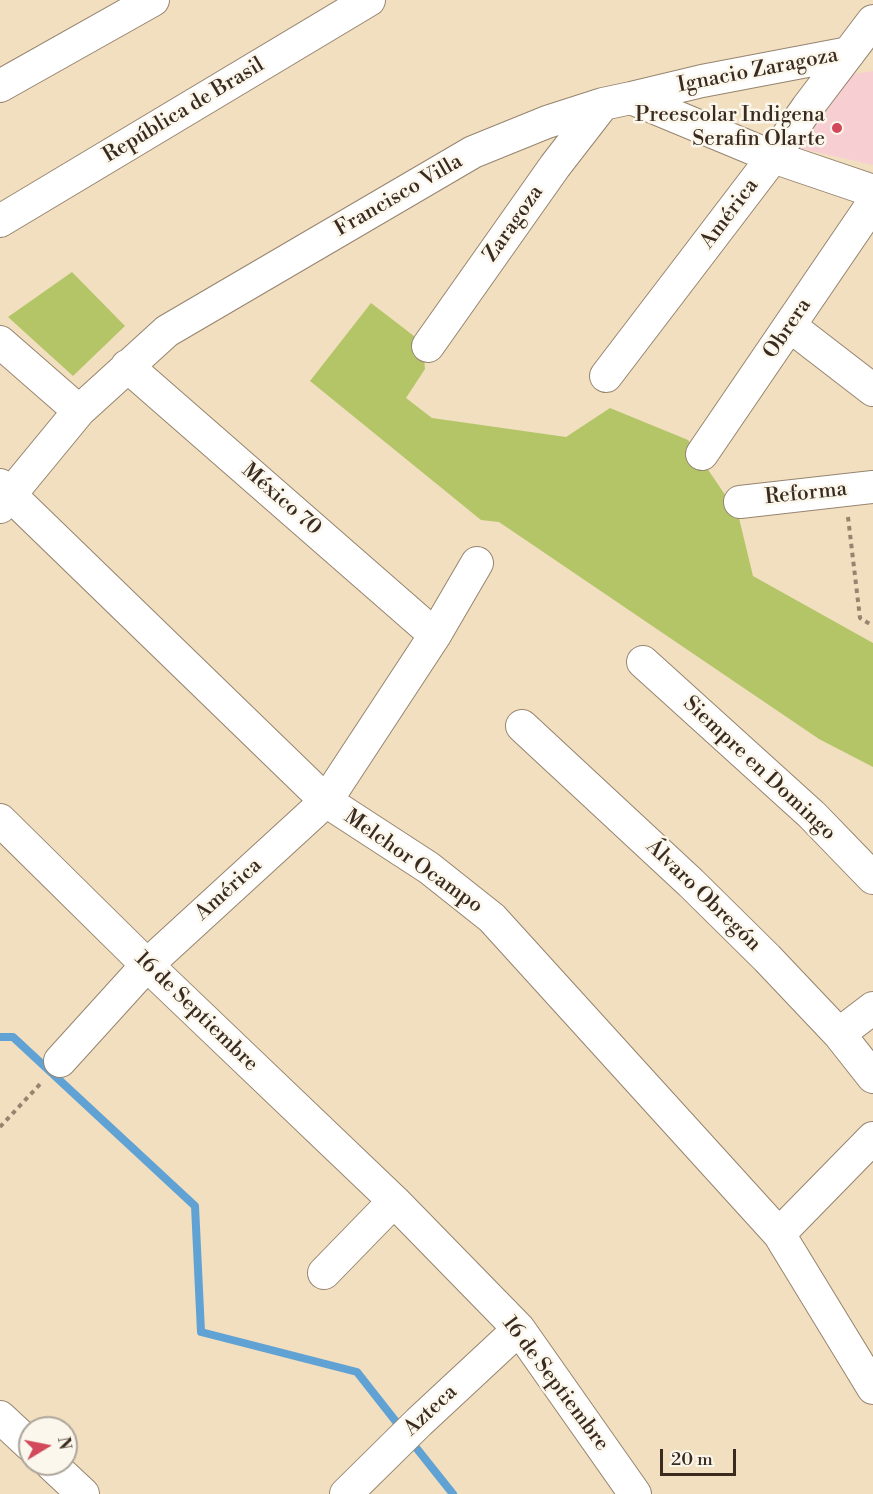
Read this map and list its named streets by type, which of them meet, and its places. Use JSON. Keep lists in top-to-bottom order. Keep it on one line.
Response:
{"streets":{"street":["Ignacio Zaragoza","República de Brasil","Francisco Villa","América","Zaragoza","Obrera","Reforma","México 70","Siempre en Domingo","Melchor Ocampo","Álvaro Obregón","16 de Septiembre","Azteca"]},"crossings":[["Ignacio Zaragoza","Francisco Villa"],["Ignacio Zaragoza","América"],["Ignacio Zaragoza","Zaragoza"],["Francisco Villa","Zaragoza"],["Francisco Villa","México 70"],["Francisco Villa","Melchor Ocampo"],["América","México 70"],["América","Melchor Ocampo"],["América","16 de Septiembre"],["16 de Septiembre","Azteca"]],"places":["Preescolar Indigena Serafin Olarte"],"scale_bar":"20 m","north":"right"}
